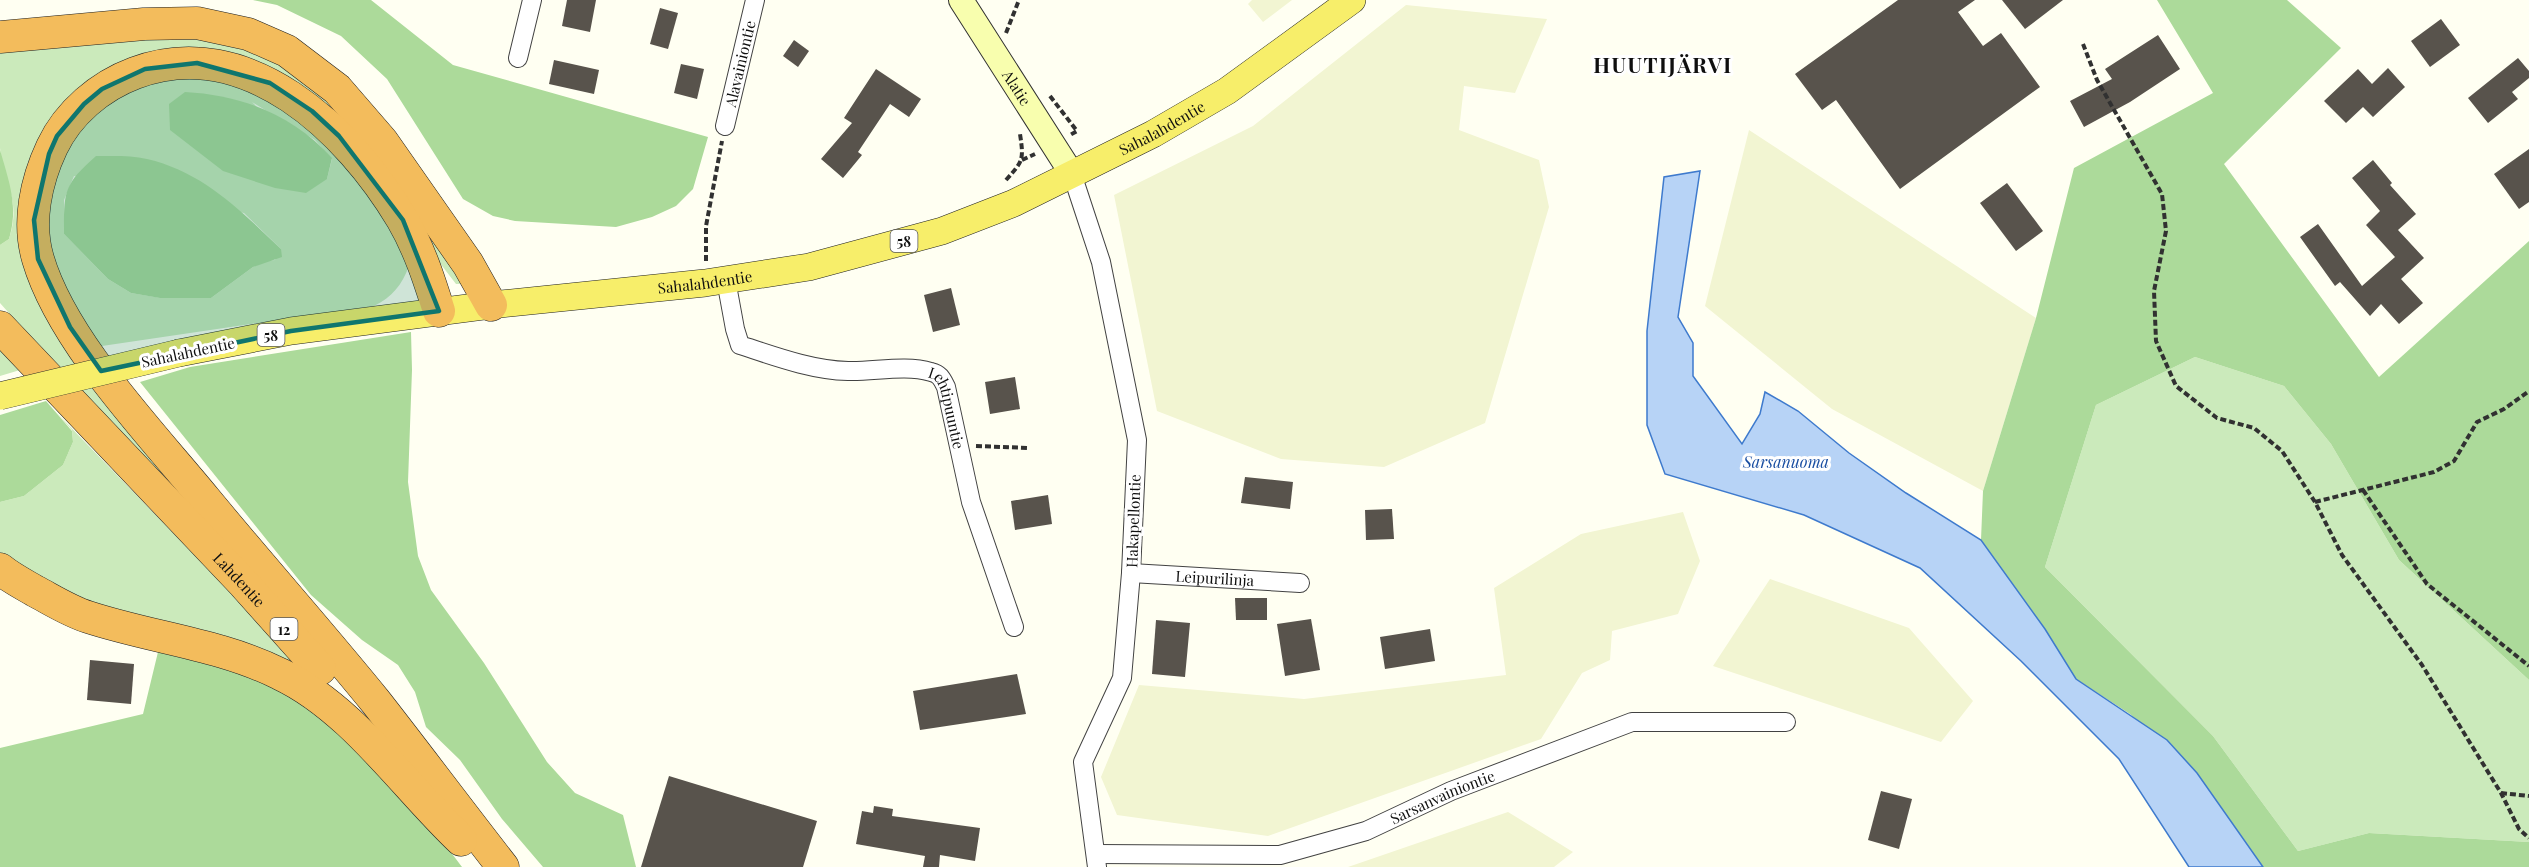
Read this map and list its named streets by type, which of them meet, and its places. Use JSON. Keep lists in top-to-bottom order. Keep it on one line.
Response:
{"streets":{"highway":["Lahdentie","12"],"main road":["Sahalahdentie","58"],"street":["Alavainiontie","Alatie","Lehtipuuntie","Hakapellontie","Leipurilinja","Sarsanvainiontie"]},"crossings":[["Alatie","Sahalahdentie"],["Alatie","Hakapellontie"],["Sahalahdentie","Lehtipuuntie"],["Sahalahdentie","Hakapellontie"],["Hakapellontie","Leipurilinja"],["Hakapellontie","Sarsanvainiontie"]],"districts":["HUUTIJÄRVI"],"water":["Sarsanuoma"]}
